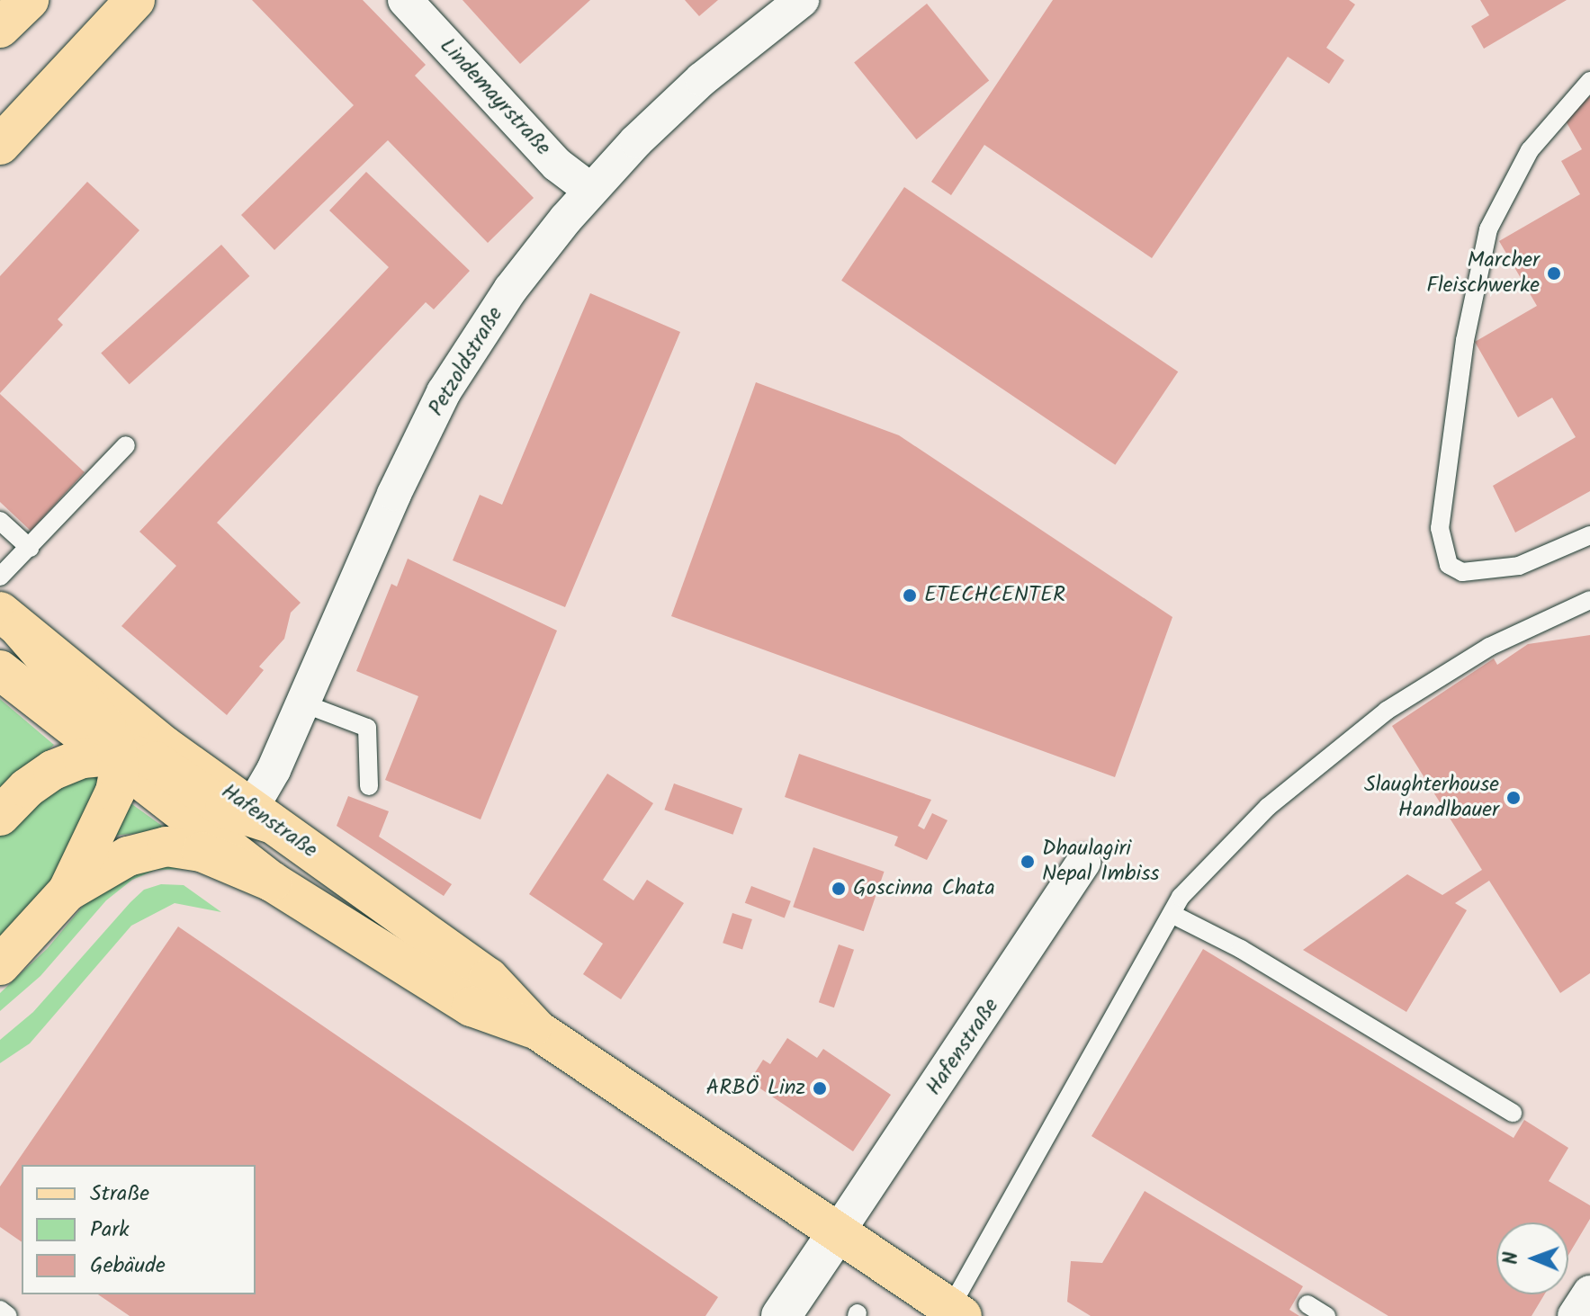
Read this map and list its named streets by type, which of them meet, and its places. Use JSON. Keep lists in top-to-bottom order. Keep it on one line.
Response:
{"streets":{"main road":["Hafenstraße"],"street":["Lindemayrstraße","Petzoldstraße"]},"crossings":[["Lindemayrstraße","Petzoldstraße"],["Petzoldstraße","Hafenstraße"]],"places":["Marcher Fleischwerke","ETECHCENTER","Slaughterhouse Handlbauer","Dhaulagiri Nepal Imbiss","Goscinna Chata","ARBÖ Linz"],"legend":["Straße","Park","Gebäude"],"north":"left"}
